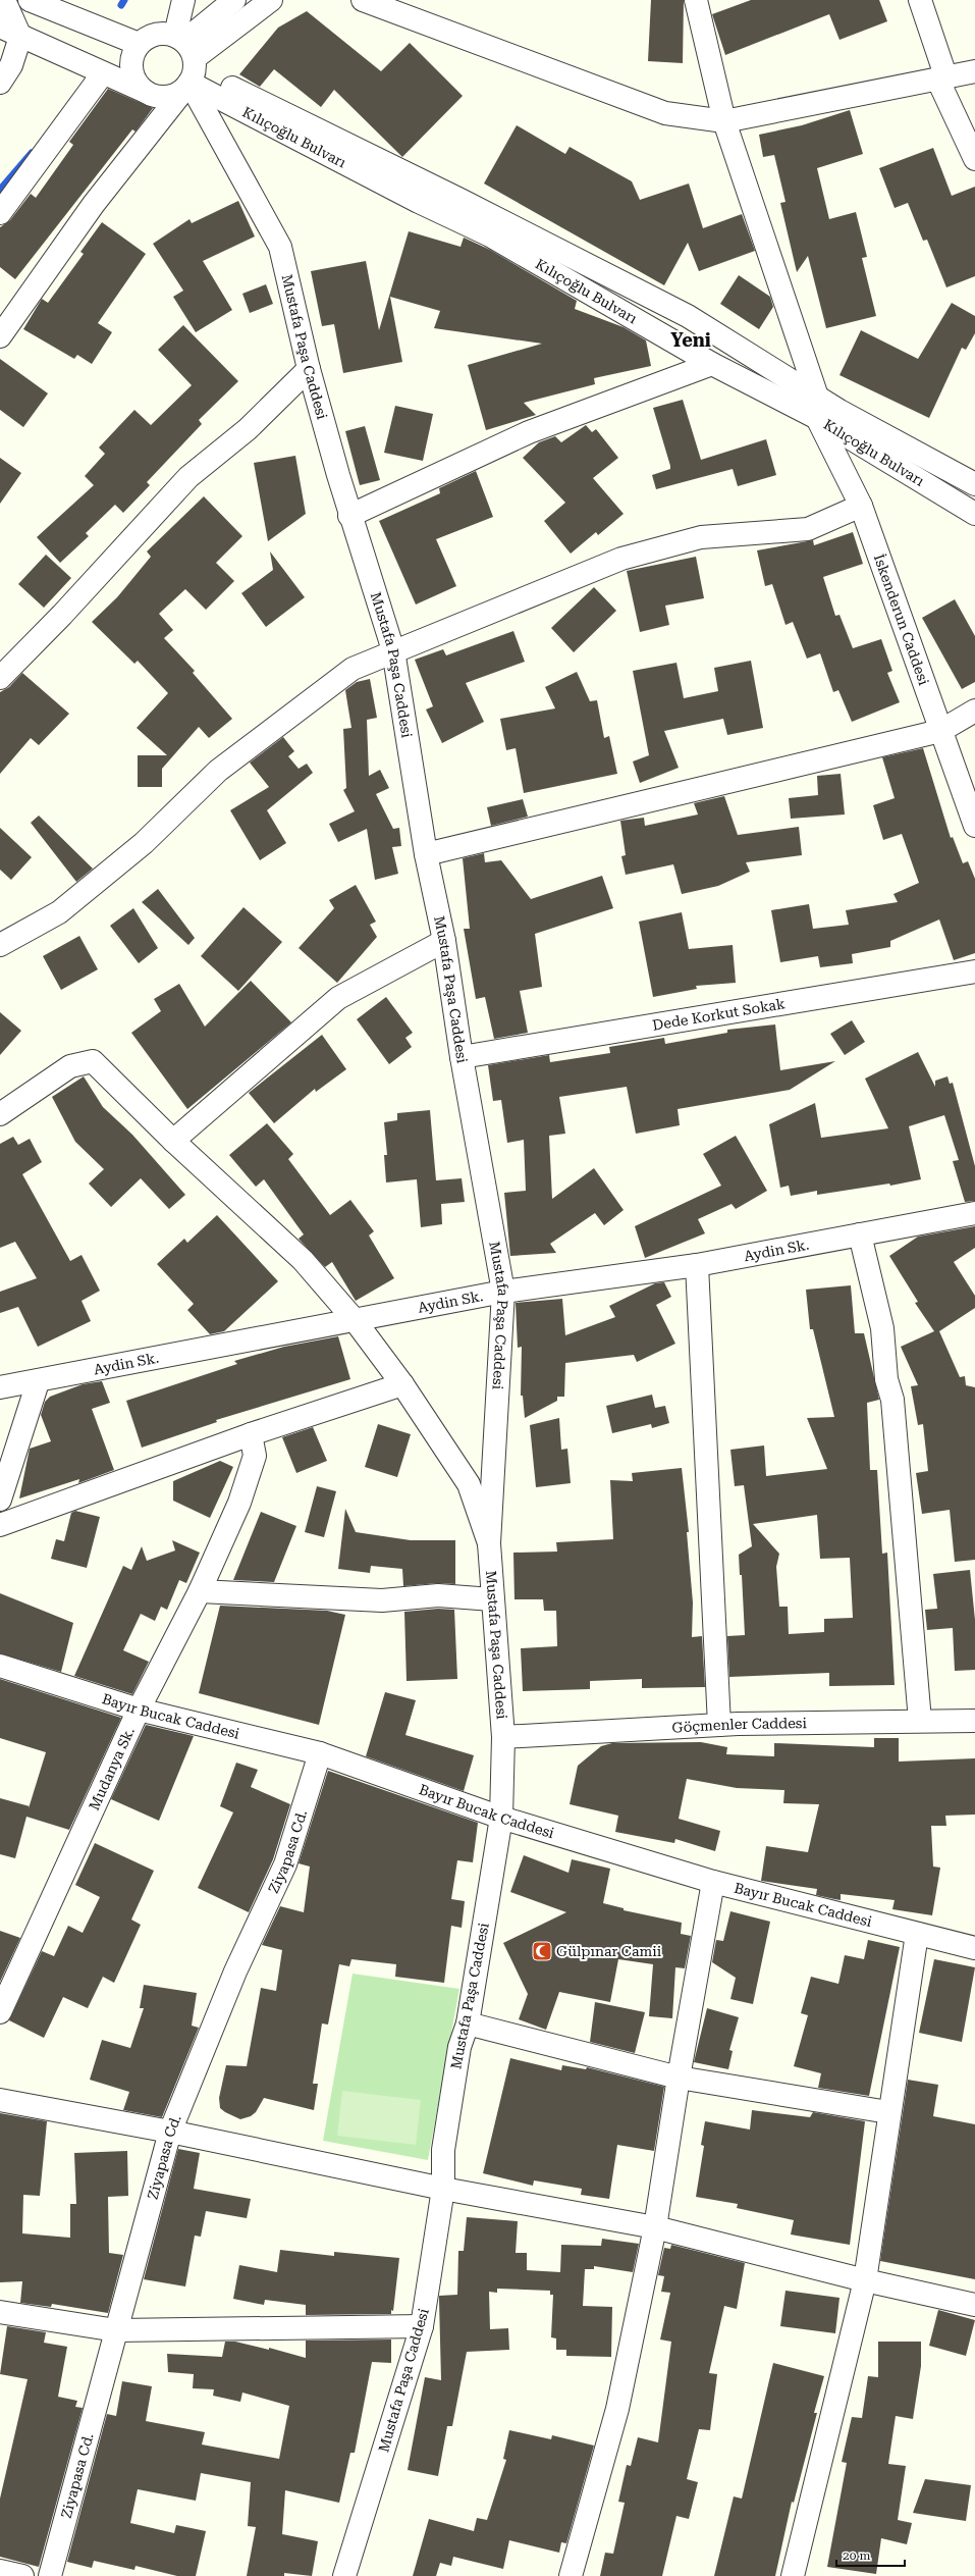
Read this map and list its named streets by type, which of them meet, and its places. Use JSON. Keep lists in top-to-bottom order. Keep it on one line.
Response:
{"streets":{"street":["Kılıçoğlu Bulvarı","Mustafa Paşa Caddesi","İskenderun Caddesi","Dede Korkut Sokak","Aydin Sk.","Bayır Bucak Caddesi","Göçmenler Caddesi","Mudanya Sk.","Ziyapasa Cd."]},"crossings":[["Kılıçoğlu Bulvarı","Mustafa Paşa Caddesi"],["Kılıçoğlu Bulvarı","İskenderun Caddesi"],["Mustafa Paşa Caddesi","Dede Korkut Sokak"],["Mustafa Paşa Caddesi","Aydin Sk."],["Mustafa Paşa Caddesi","Bayır Bucak Caddesi"],["Mustafa Paşa Caddesi","Göçmenler Caddesi"],["Bayır Bucak Caddesi","Mudanya Sk."],["Bayır Bucak Caddesi","Ziyapasa Cd."]],"districts":["Yeni"],"places":{"mosque":["Gülpınar Camii"]},"scale_bar":"20 m"}
